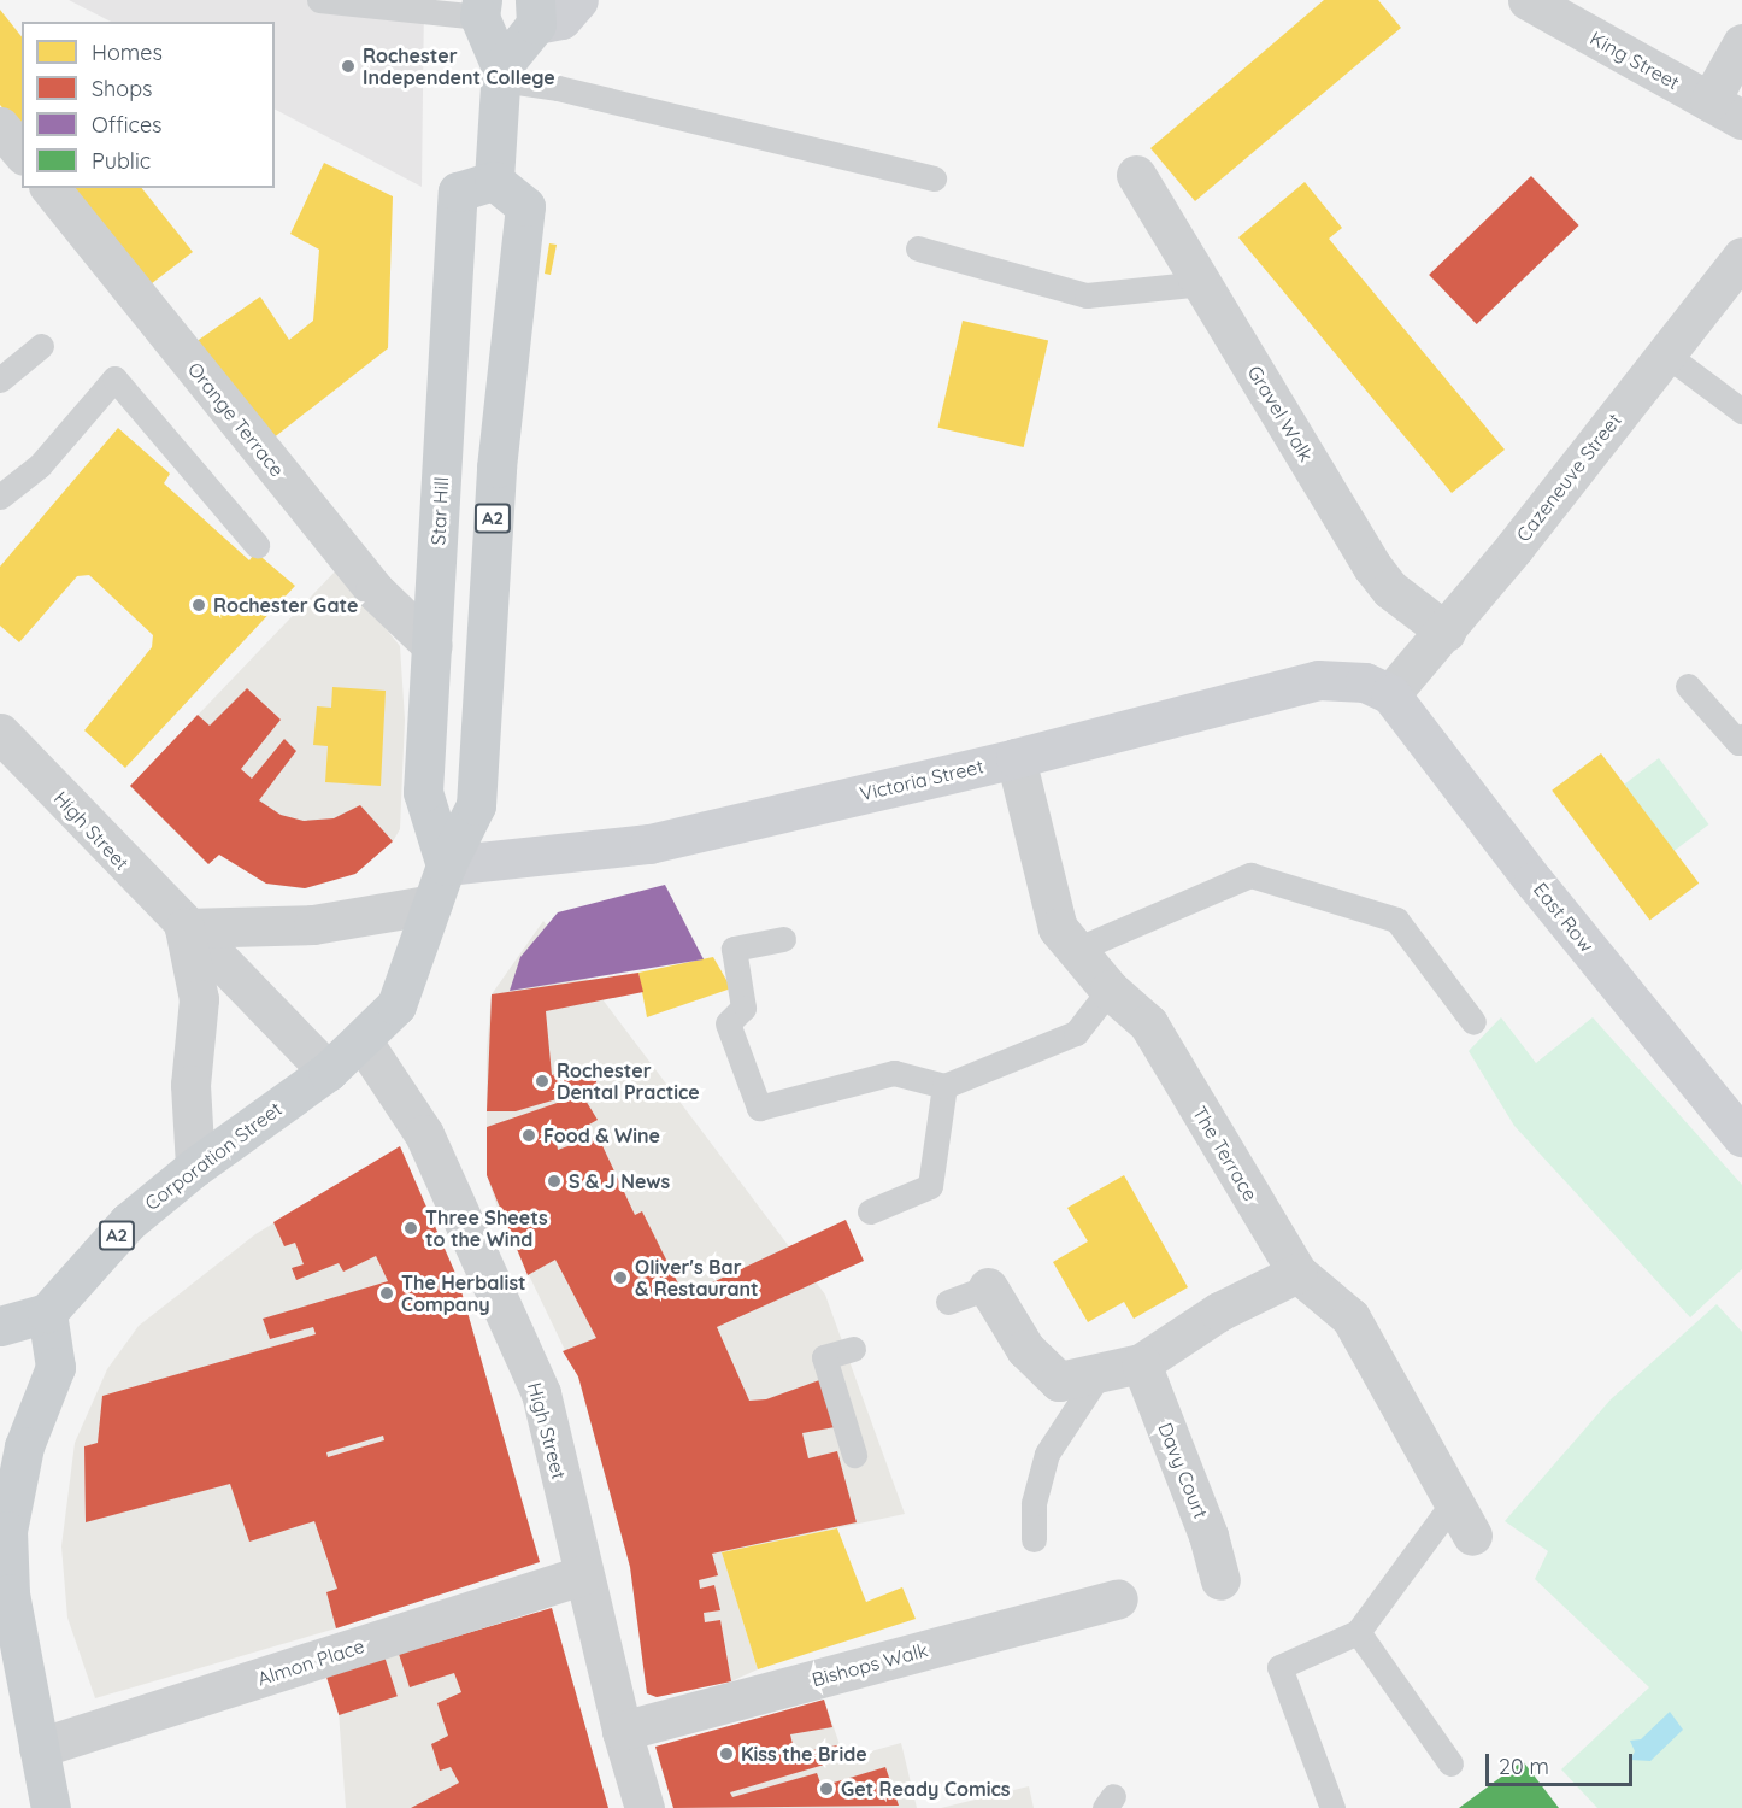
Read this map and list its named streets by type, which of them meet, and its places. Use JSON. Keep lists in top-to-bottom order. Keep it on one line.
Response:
{"streets":{"main road":["Star Hill","A2","Victoria Street","East Row","Corporation Street"],"street":["King Street","Gravel Walk","Orange Terrace","Cazeneuve Street","High Street","The Terrace","Davy Court","Almon Place","Bishops Walk"]},"crossings":[["Gravel Walk","Cazeneuve Street"],["Orange Terrace","Star Hill"],["Cazeneuve Street","Victoria Street"],["Cazeneuve Street","East Row"],["Star Hill","A2"],["Star Hill","Victoria Street"],["A2","Victoria Street"],["A2","High Street"],["A2","Corporation Street"],["Victoria Street","East Row"],["Victoria Street","The Terrace"],["High Street","Corporation Street"],["High Street","Almon Place"],["High Street","Bishops Walk"]],"places":["Rochester Independent College","Rochester Gate","Rochester Dental Practice","Food & Wine","S & J News","Three Sheets to the Wind","Oliver's Bar & Restaurant","The Herbalist Company","Kiss the Bride","Get Ready Comics"],"legend":["Homes","Shops","Offices","Public"],"scale_bar":"20 m"}
